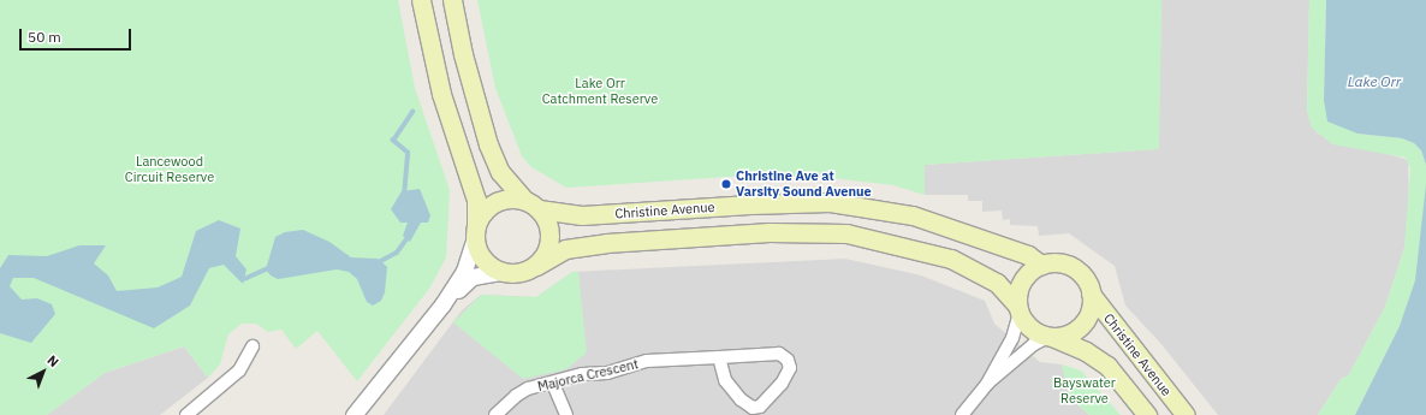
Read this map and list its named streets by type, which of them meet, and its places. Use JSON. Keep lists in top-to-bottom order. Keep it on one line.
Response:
{"streets":{"main road":["Christine Avenue"],"street":["Majorca Crescent"]},"water":["Lake Orr"],"parks":["Lake Orr Catchment Reserve","Lancewood Circuit Reserve","Bayswater Reserve"],"places":["Christine Ave at Varsity Sound Avenue"],"scale_bar":"50 m","north":"top right"}
